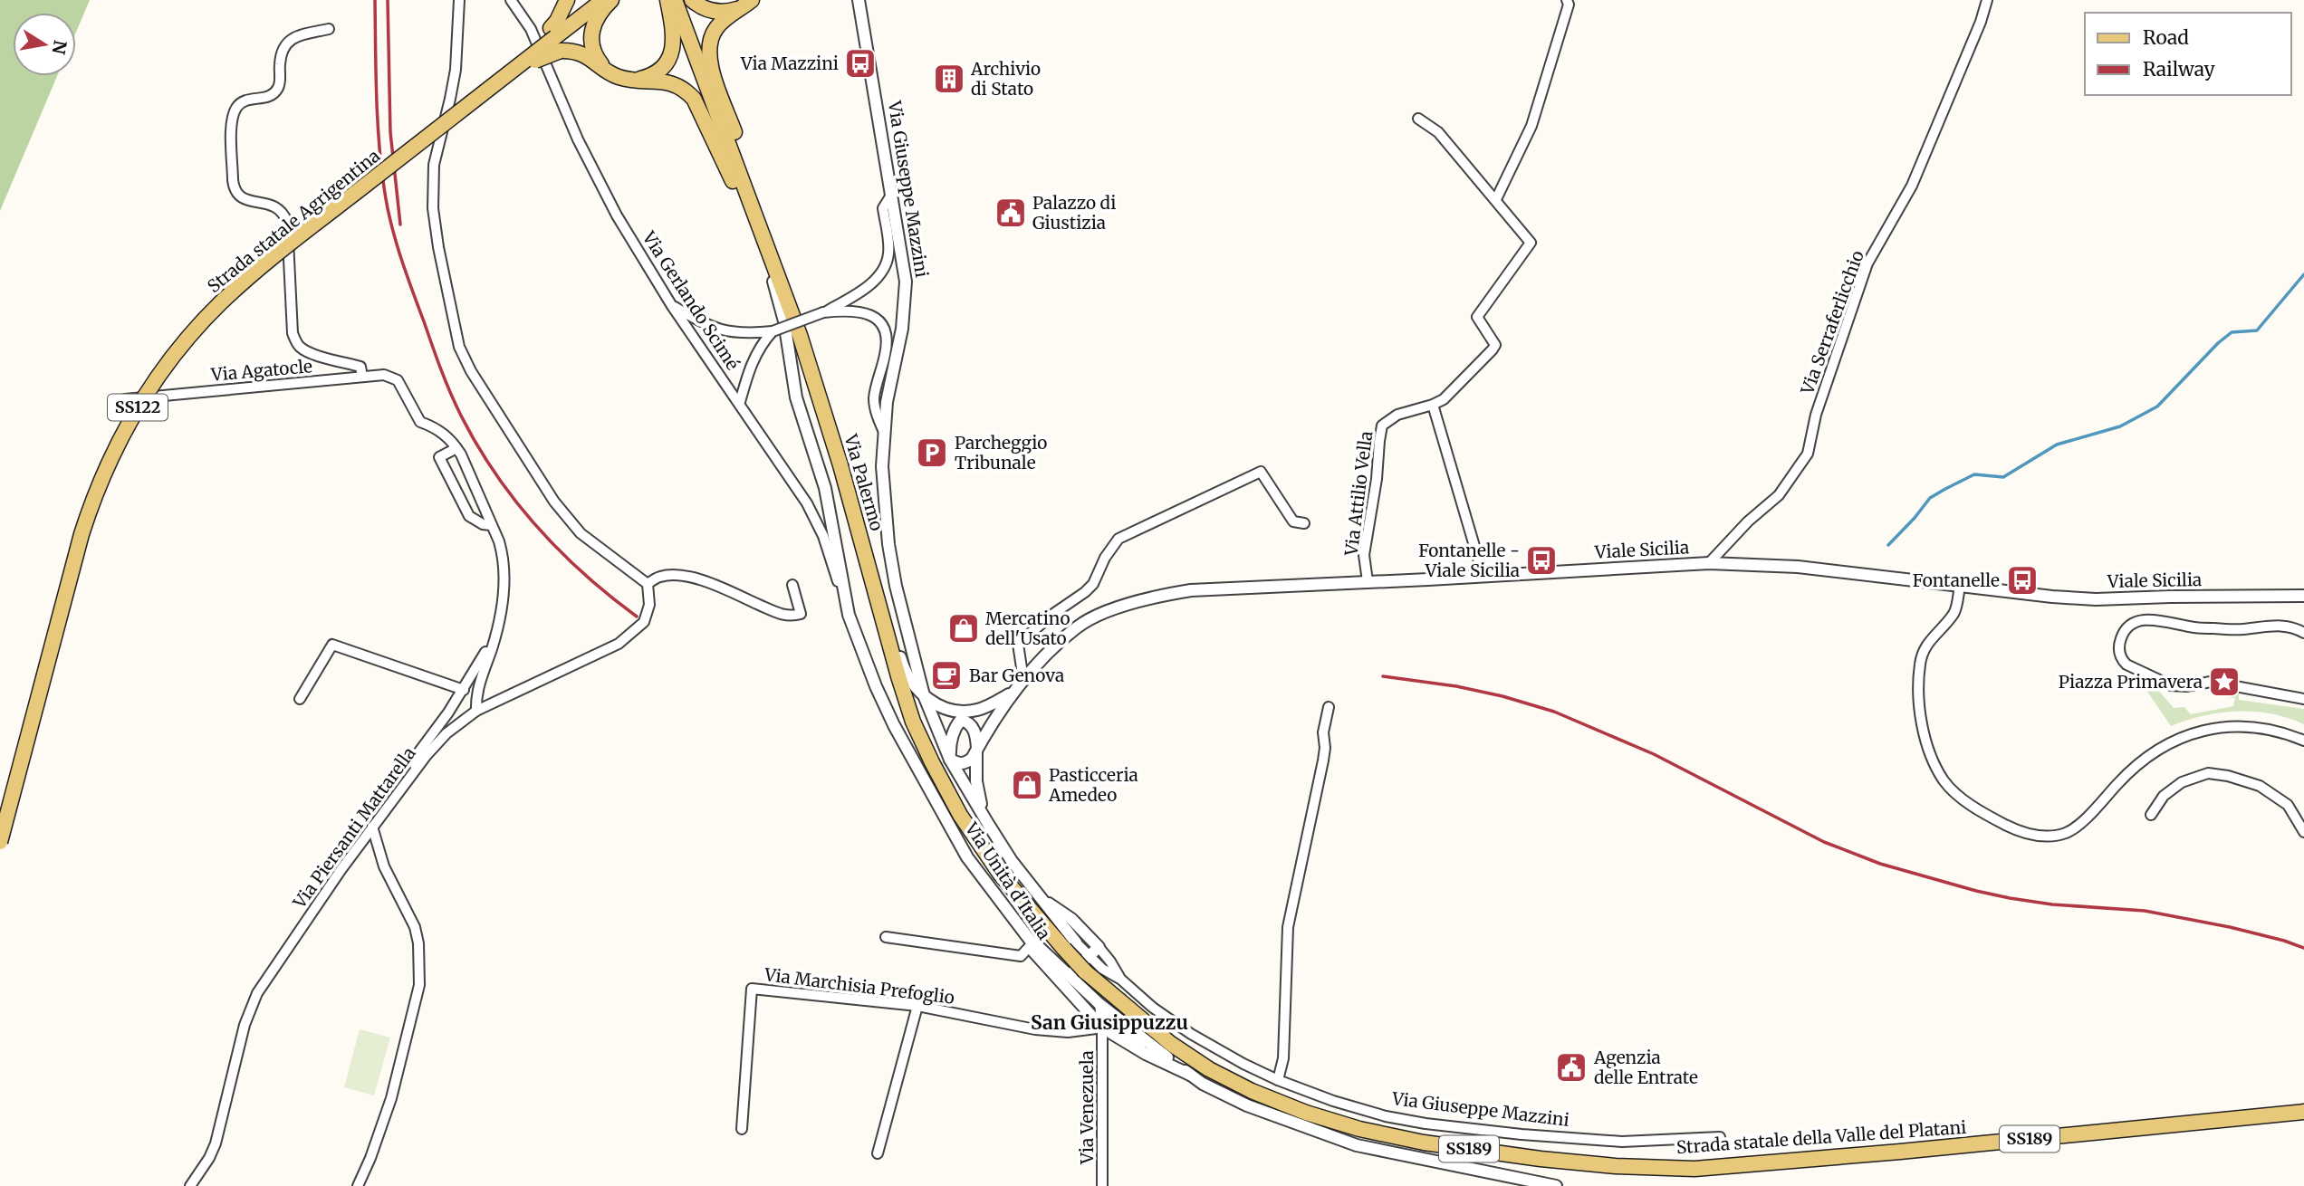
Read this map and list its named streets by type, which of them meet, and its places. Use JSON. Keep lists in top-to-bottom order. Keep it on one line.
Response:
{"streets":{"main road":["Strada statale Agrigentina","SS122","Via Palermo","Strada statale della Valle del Platani","SS189"],"street":["Via Giuseppe Mazzini","Via Gerlando Scimé","Via Serraferlicchio","Via Agatocle","Via Attilio Vella","Viale Sicilia","Via Piersanti Mattarella","Via Unità d'Italia","Via Marchisia Prefoglio","Via Venezuela"]},"crossings":[["Via Giuseppe Mazzini","Via Palermo"],["Via Giuseppe Mazzini","Viale Sicilia"],["Via Gerlando Scimé","Via Unità d'Italia"],["Via Serraferlicchio","Viale Sicilia"],["Via Palermo","Via Unità d'Italia"],["Via Palermo","Strada statale della Valle del Platani"],["Via Attilio Vella","Viale Sicilia"],["Via Unità d'Italia","Via Marchisia Prefoglio"],["Via Unità d'Italia","Via Venezuela"],["Via Marchisia Prefoglio","Via Venezuela"]],"districts":["San Giusippuzzu"],"places":{"bus stop":["Via Mazzini","Fontanelle - Viale Sicilia","Fontanelle"],"building":["Archivio di Stato"],"public building":["Palazzo di Giustizia","Agenzia delle Entrate"],"parking":["Parcheggio Tribunale"],"shop":["Mercatino dell'Usato","Pasticceria Amedeo"],"cafe":["Bar Genova"],"place":["Piazza Primavera"]},"legend":["Road","Railway"],"north":"right"}
